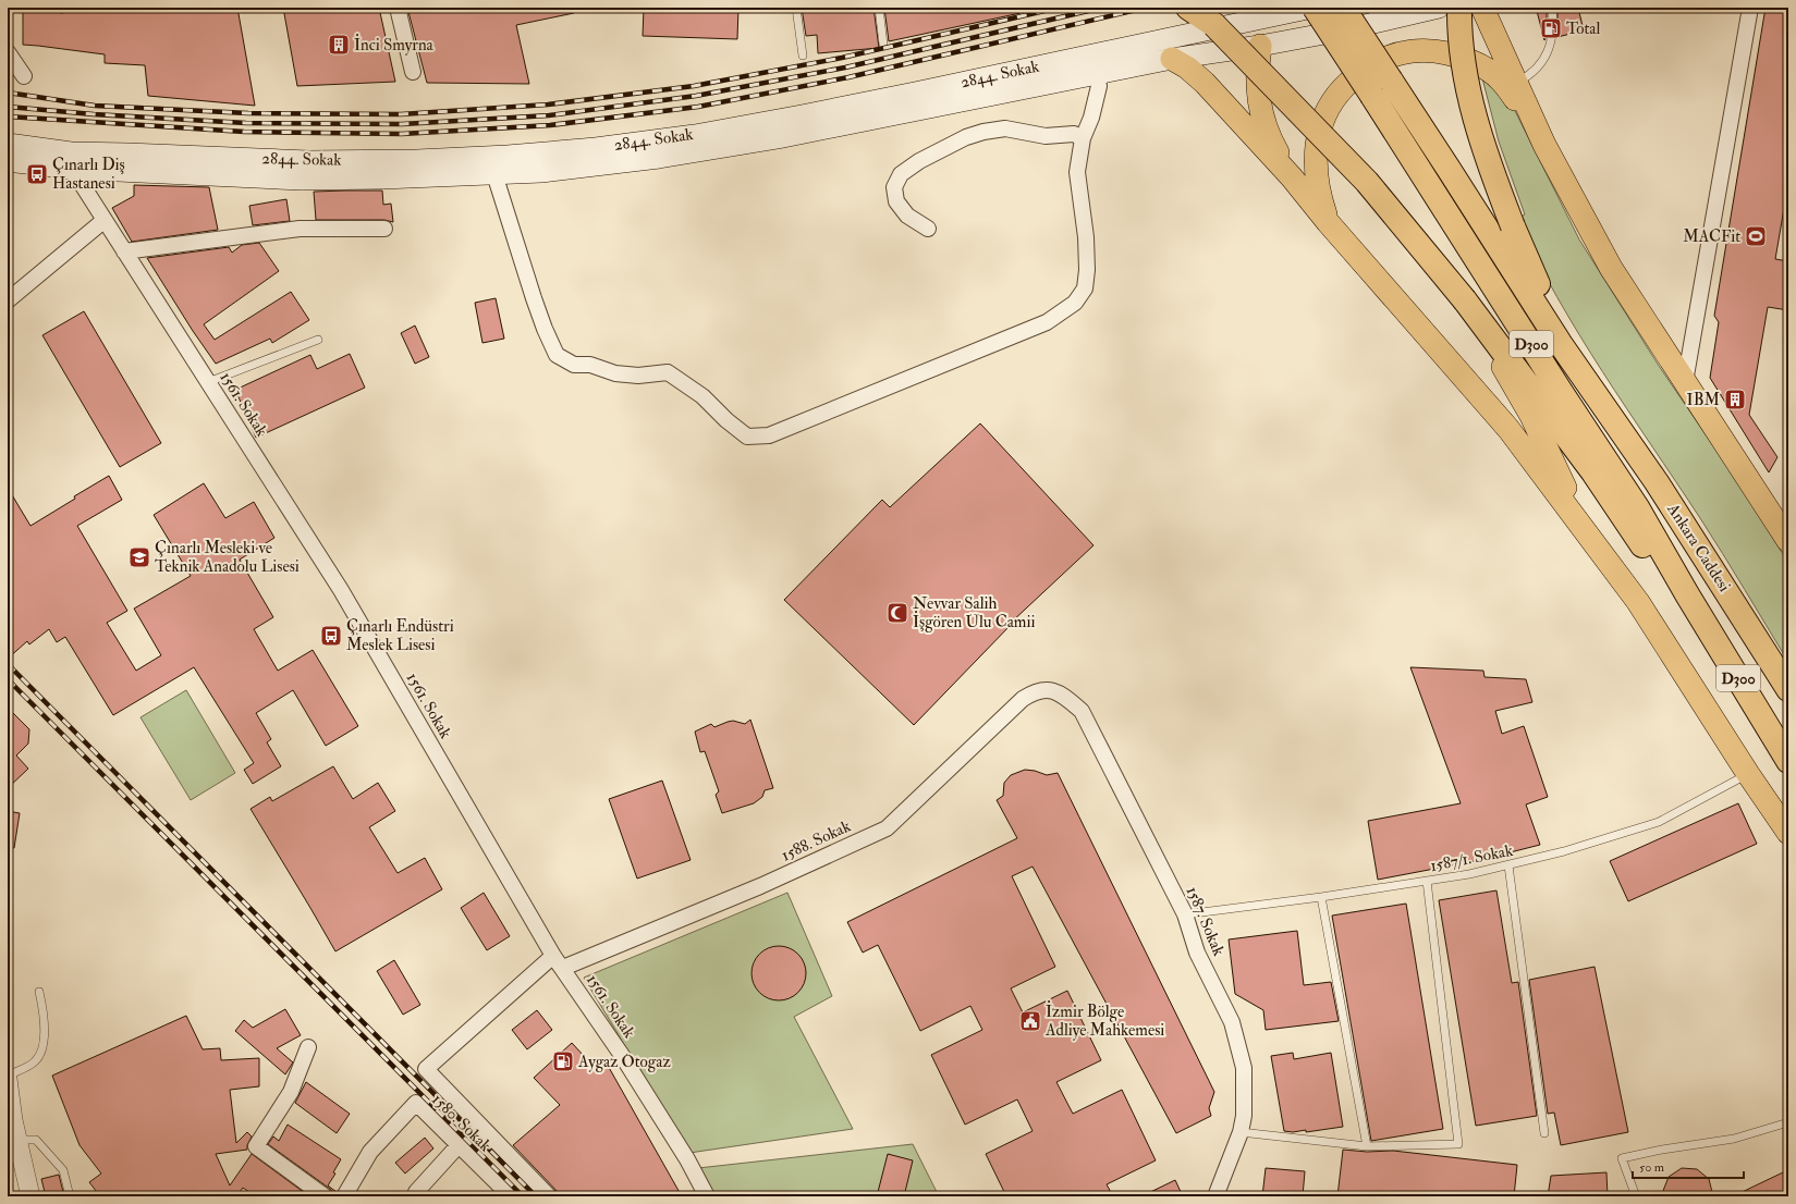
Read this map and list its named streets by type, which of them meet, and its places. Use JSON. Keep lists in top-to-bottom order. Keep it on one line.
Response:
{"streets":{"highway":["D300","Ankara Caddesi"],"main road":["2844. Sokak"],"street":["1561. Sokak","1588. Sokak","1587. Sokak","1580. Sokak"],"lane":["1587/1. Sokak"]},"crossings":[["2844. Sokak","D300"],["2844. Sokak","1561. Sokak"],["D300","Ankara Caddesi"],["1561. Sokak","1588. Sokak"],["1588. Sokak","1587. Sokak"],["1587/1. Sokak","1587. Sokak"]],"places":{"fuel station":["Total","Aygaz Otogaz"],"building":["İnci Smyrna","IBM"],"bus stop":["Çınarlı Diş Hastanesi","Çınarlı Endüstri Meslek Lisesi"],"sports":["MACFit"],"school or university":["Çınarlı Mesleki ve Teknik Anadolu Lisesi"],"mosque":["Nevvar Salih İşgören Ulu Camii"],"public building":["İzmir Bölge Adliye Mahkemesi"]},"scale_bar":"50 m"}
